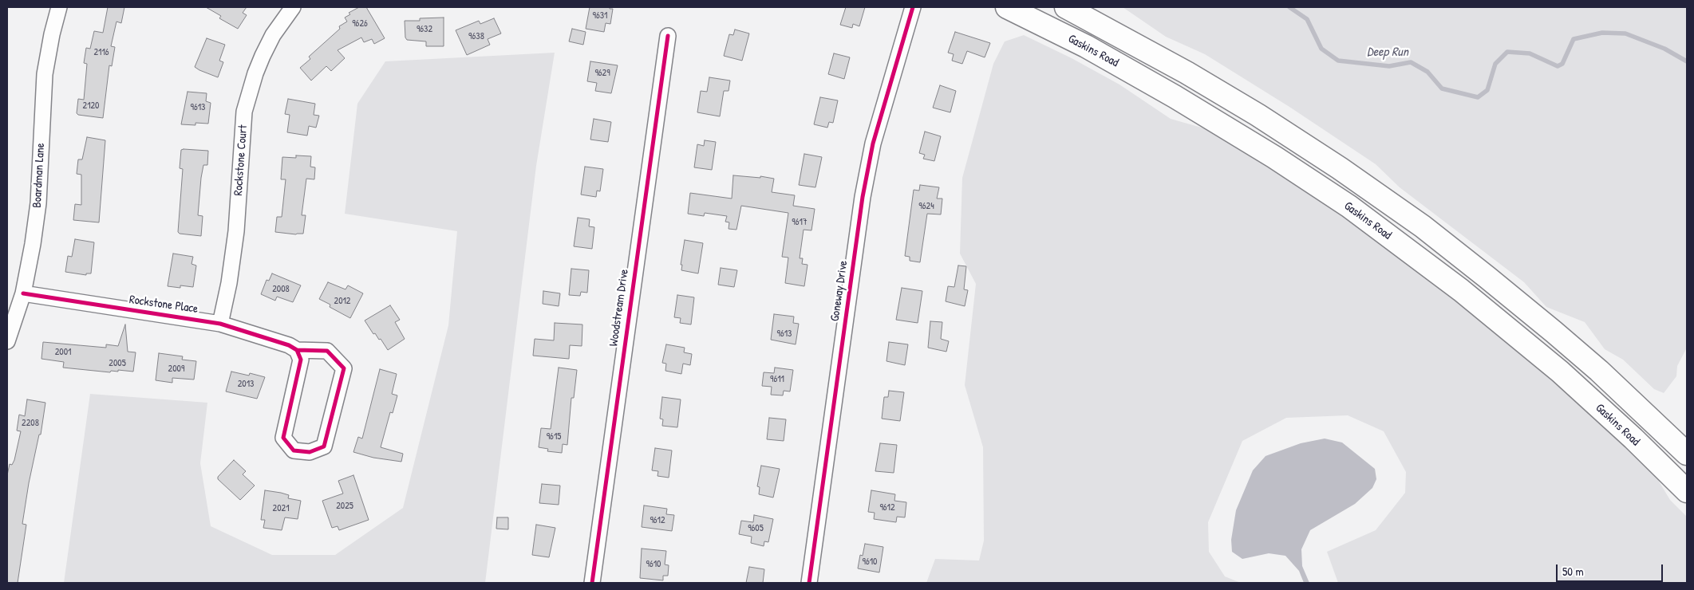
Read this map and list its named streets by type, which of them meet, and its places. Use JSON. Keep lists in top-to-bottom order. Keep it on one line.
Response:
{"streets":{"main road":["Gaskins Road"],"street":["Rockstone Court","Boardman Lane","Goneway Drive","Rockstone Place","Woodstream Drive"]},"crossings":[["Rockstone Court","Rockstone Place"],["Boardman Lane","Rockstone Place"]],"water":["Deep Run"],"house_numbers":["9631","9626","9632","9638","2116","9629","2120","9613","9624","9617","2008","2012","9613","2001","2005","2009","9611","2013","2208","9615","2025","9612","2021","9612","9605","9610","9610"],"scale_bar":"50 m"}
